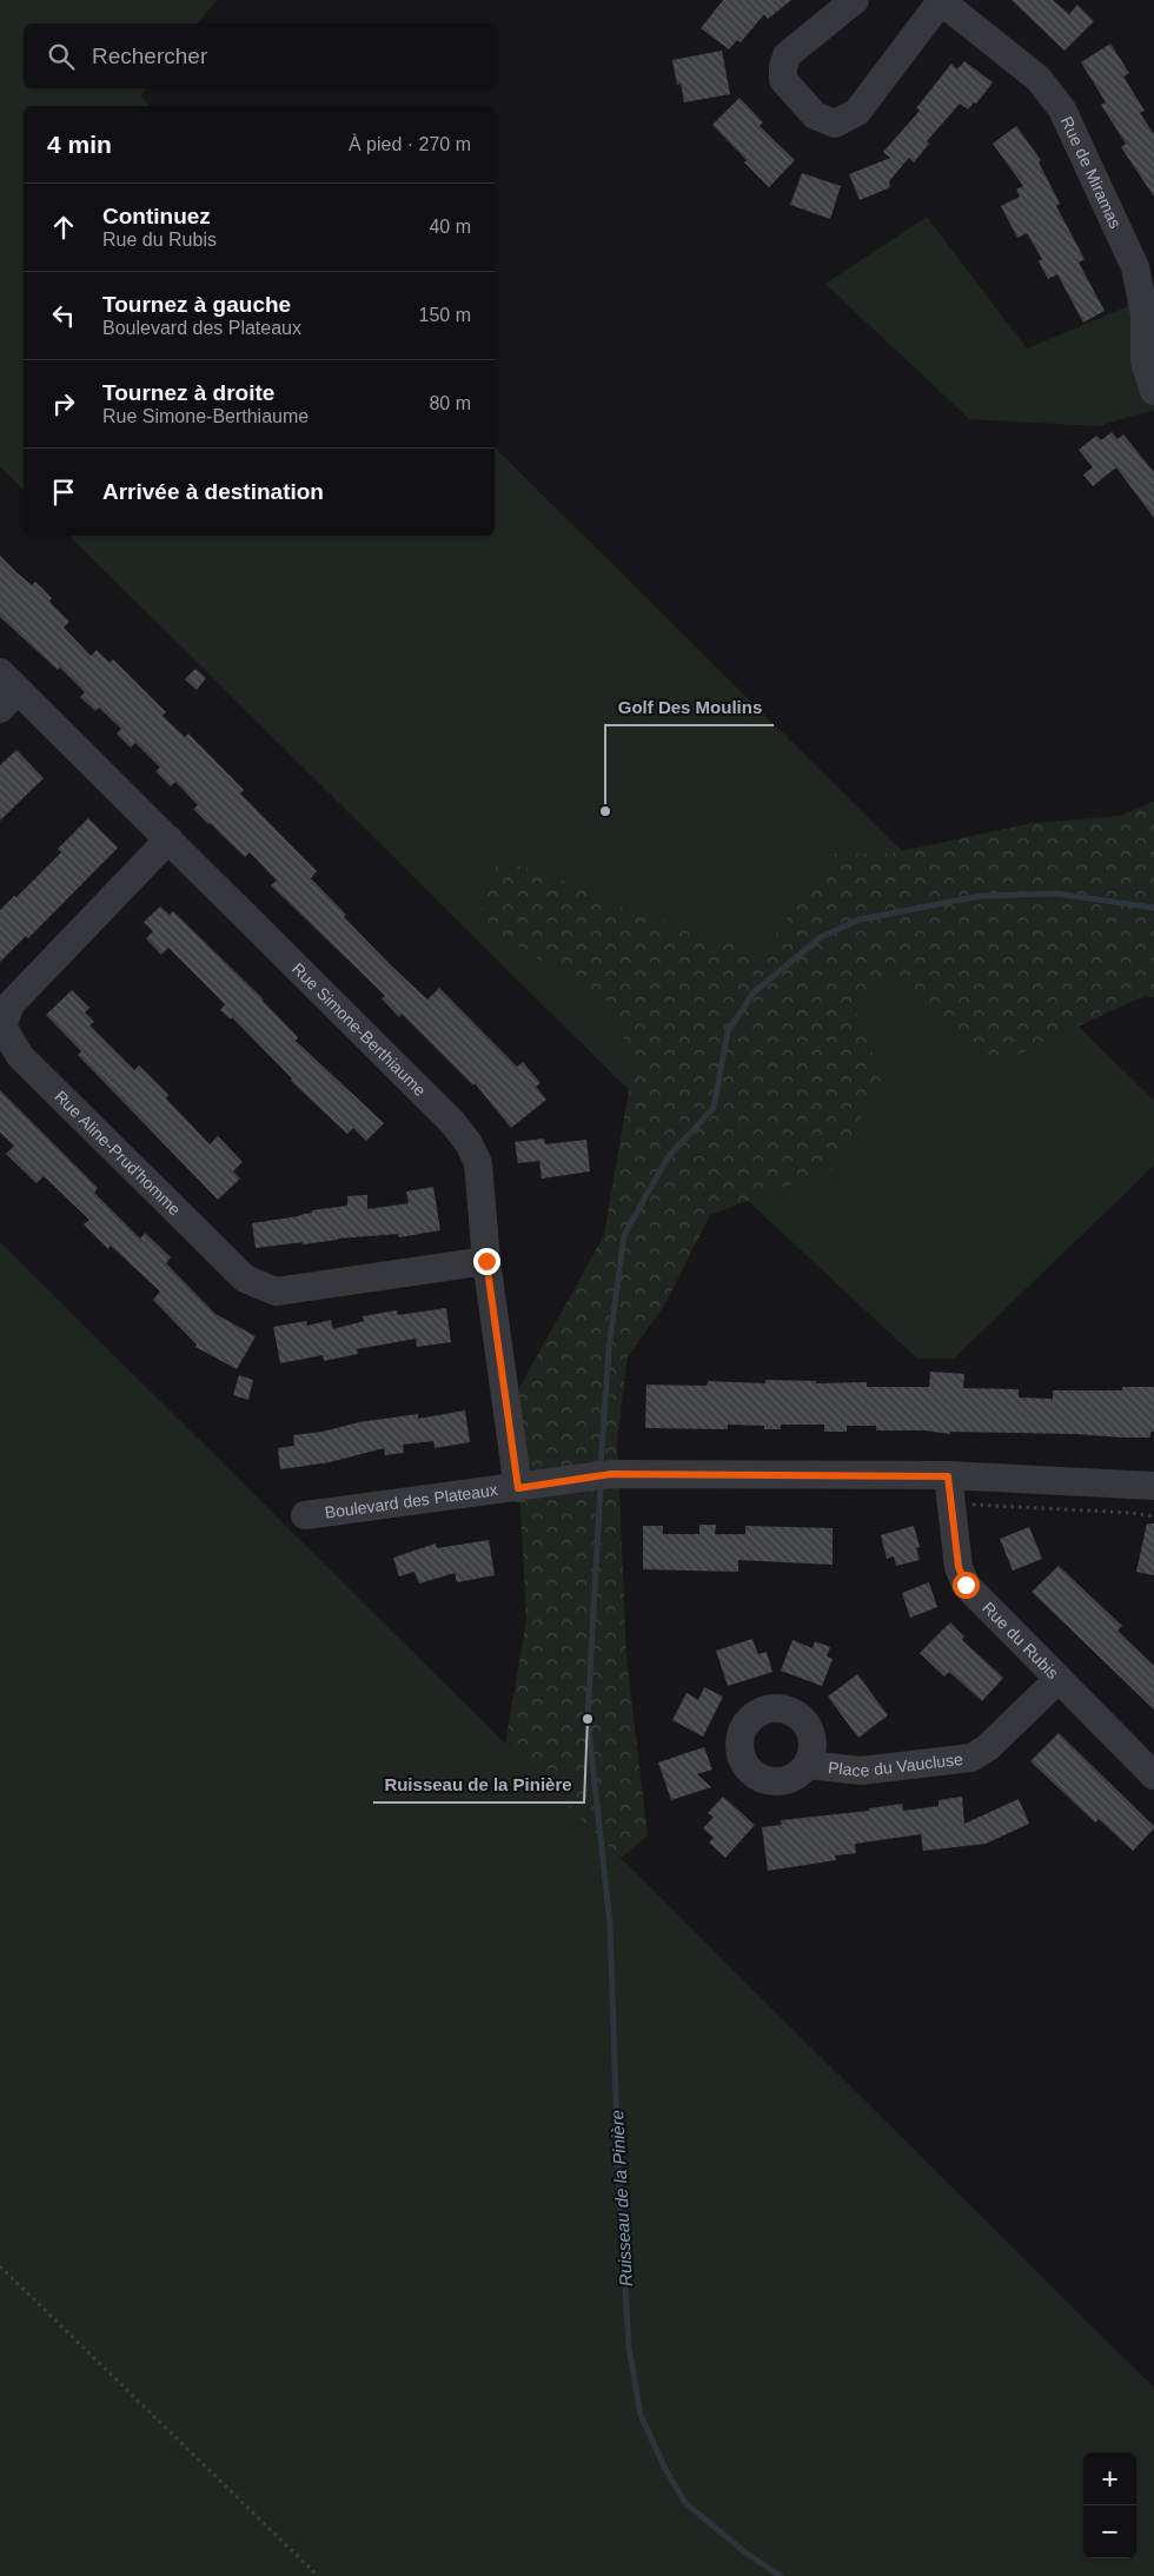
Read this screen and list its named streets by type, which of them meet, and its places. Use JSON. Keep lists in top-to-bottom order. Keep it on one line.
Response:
{"streets":{"street":["Rue de Miramas","Rue Simone-Berthiaume","Rue Aline-Prud'homme","Boulevard des Plateaux","Rue du Rubis","Place du Vaucluse"]},"crossings":[["Rue Simone-Berthiaume","Rue Aline-Prud'homme"],["Rue Simone-Berthiaume","Boulevard des Plateaux"],["Boulevard des Plateaux","Rue du Rubis"],["Rue du Rubis","Place du Vaucluse"]],"water":["Ruisseau de la Pinière"],"places":["Golf Des Moulins","Ruisseau de la Pinière"],"page":{"search":"Rechercher","heading":["4 min","À pied · 270 m"],"list":[["Continuez","Rue du Rubis","40 m"],["Tournez à gauche","Boulevard des Plateaux","150 m"],["Tournez à droite","Rue Simone-Berthiaume","80 m"],"Arrivée à destination"],"map_buttons":["+","−"]}}
